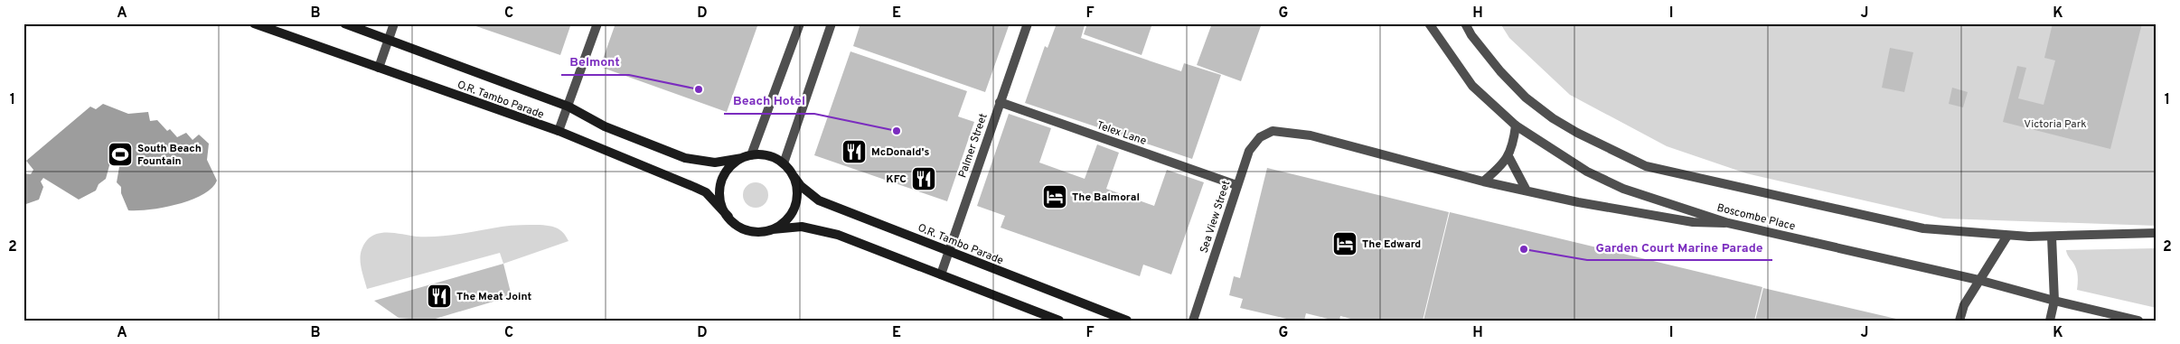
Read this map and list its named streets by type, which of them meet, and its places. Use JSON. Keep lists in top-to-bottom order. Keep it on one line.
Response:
{"streets":{"main road":["O.R. Tambo Parade"],"street":["Telex Lane","Palmer Street","Sea View Street","Boscombe Place"]},"crossings":[["O.R. Tambo Parade","Palmer Street"],["Telex Lane","Palmer Street"],["Telex Lane","Sea View Street"]],"parks":["Victoria Park"],"places":{"other":["Belmont","Beach Hotel","Garden Court Marine Parade"],"restaurant":["McDonald's","KFC","The Meat Joint"],"sports":["South Beach Fountain"],"hotel":["The Balmoral","The Edward"]},"grid":{"columns":["A","B","C","D","E","F","G","H","I","J","K"],"rows":["1","2"]}}
